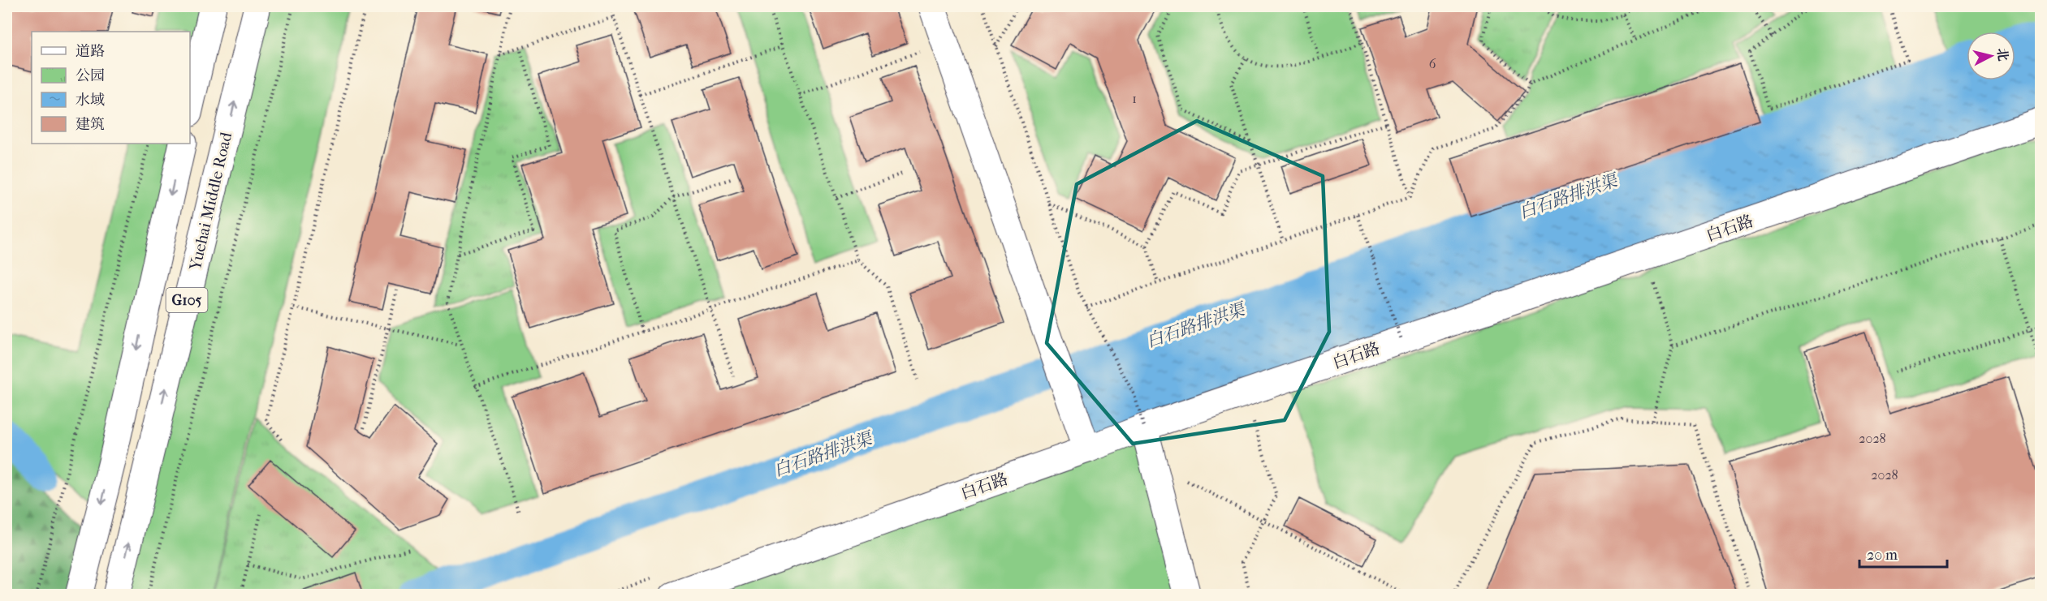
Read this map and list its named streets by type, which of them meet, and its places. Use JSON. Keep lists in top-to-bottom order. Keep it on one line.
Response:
{"streets":{"main road":["Yuehai Middle Road","白石路","G105"]},"water":["白石路排洪渠"],"house_numbers":["6","1","2028","2028"],"legend":["道路","公园","水域","建筑"],"scale_bar":"20 m","north":"right"}
